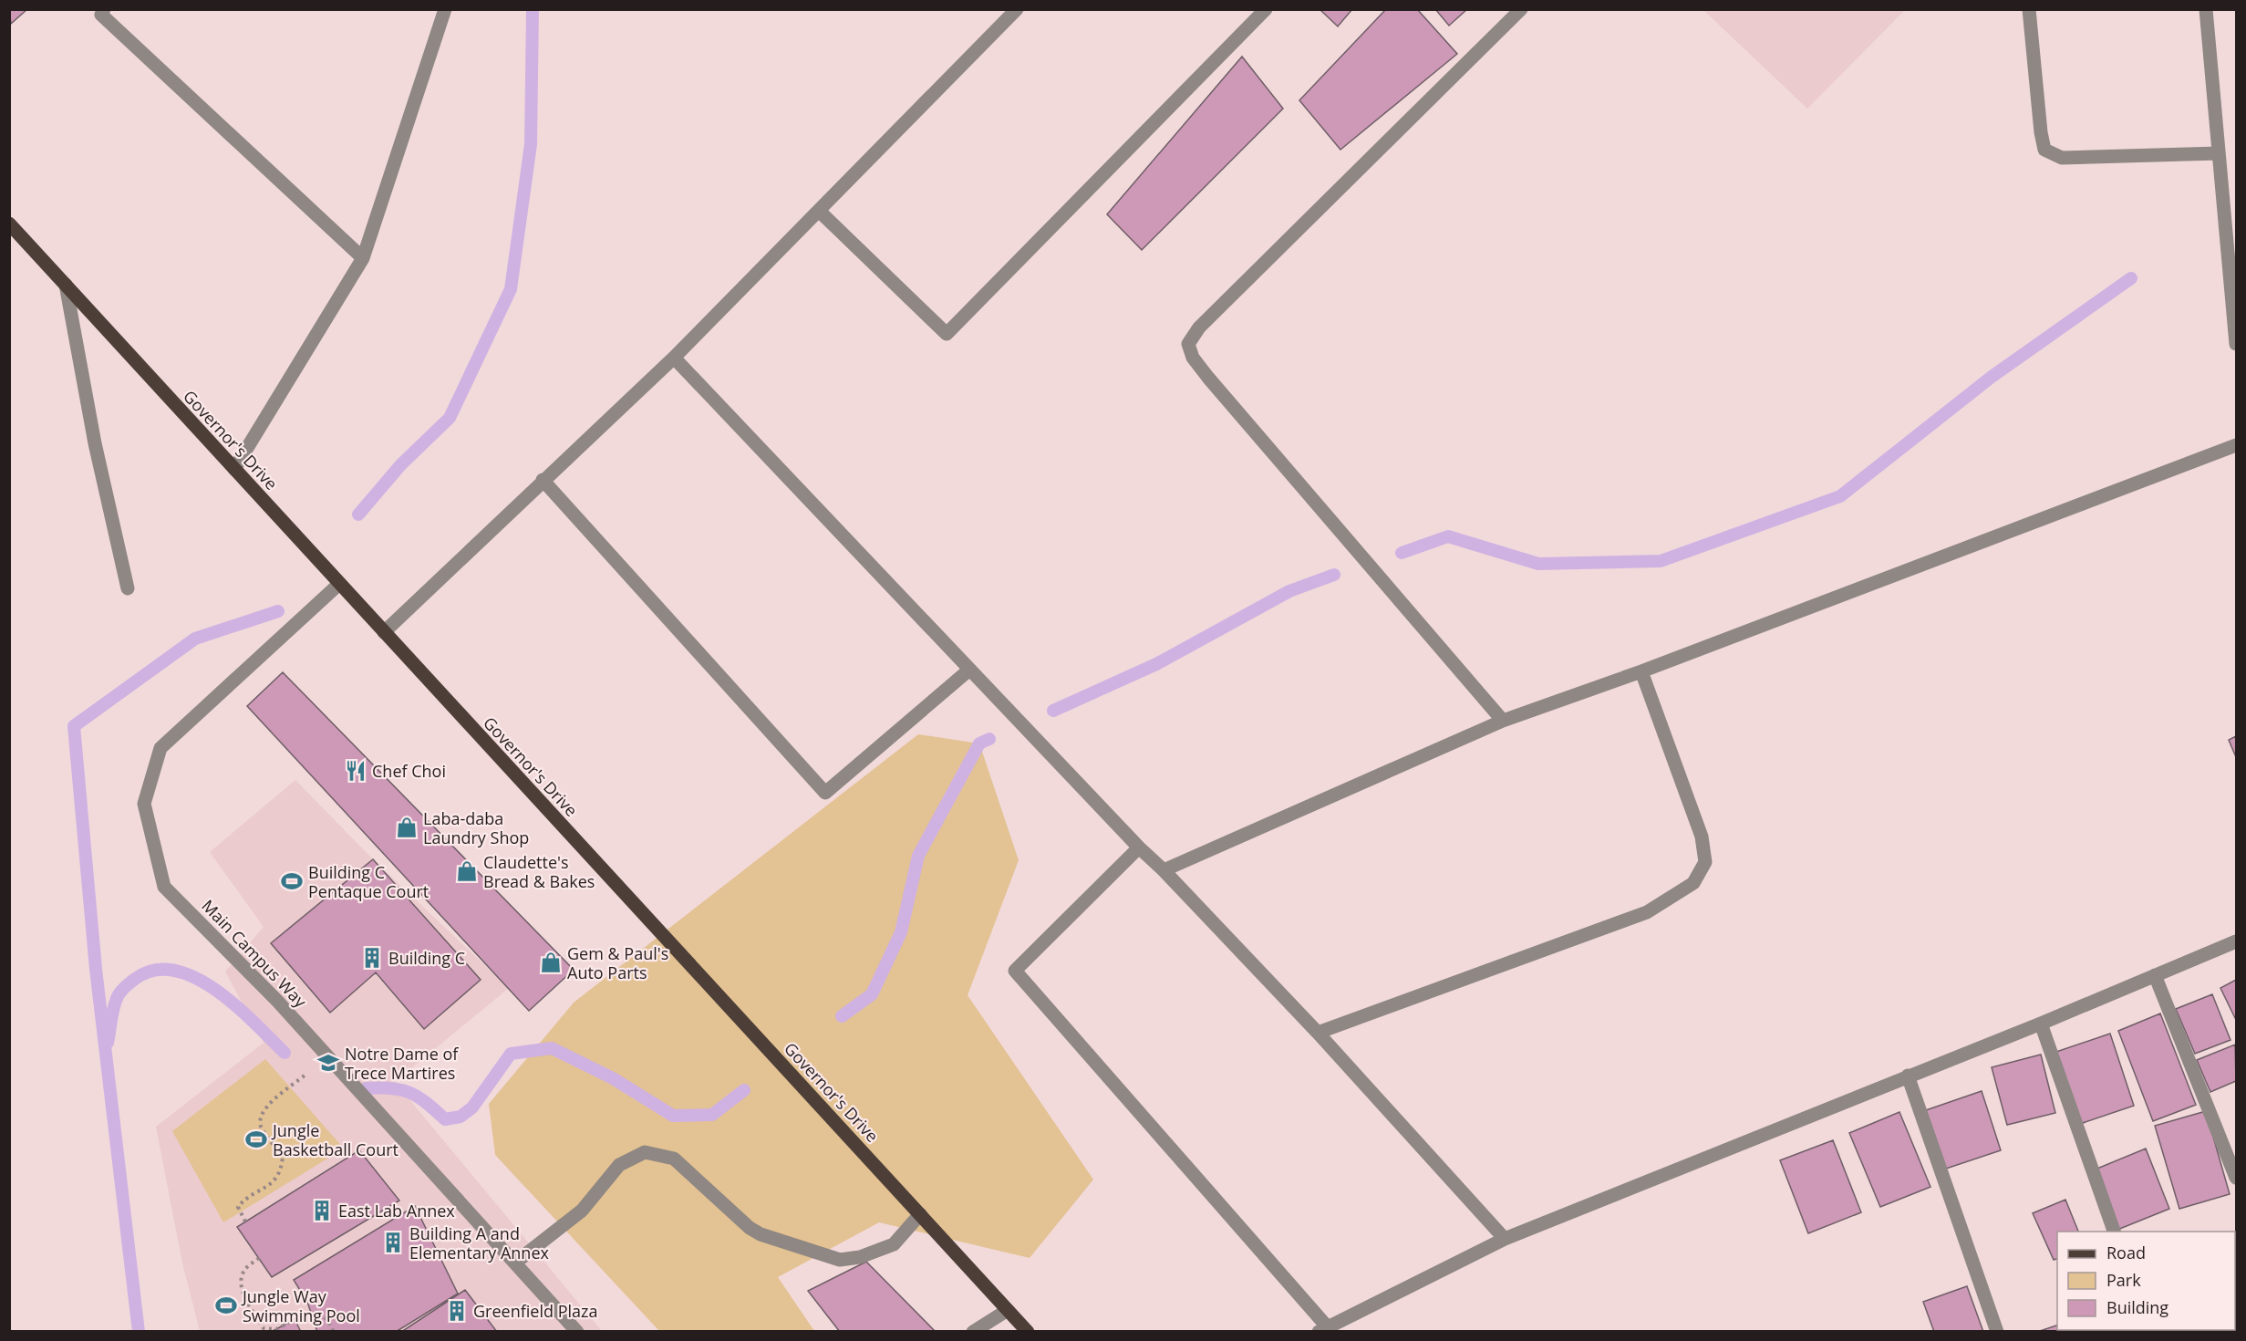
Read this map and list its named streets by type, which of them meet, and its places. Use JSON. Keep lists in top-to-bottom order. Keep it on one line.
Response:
{"streets":{"main road":["Governor's Drive"],"street":["Main Campus Way"]},"crossings":[["Governor's Drive","Main Campus Way"]],"places":{"restaurant":["Chef Choi"],"shop":["Laba-daba Laundry Shop","Claudette's Bread & Bakes","Gem & Paul's Auto Parts"],"sports":["Building C Pentaque Court","Jungle Basketball Court","Jungle Way Swimming Pool"],"building":["Building C","East Lab Annex","Building A and Elementary Annex","Greenfield Plaza"],"school or university":["Notre Dame of Trece Martires"]},"legend":["Road","Park","Building"]}
